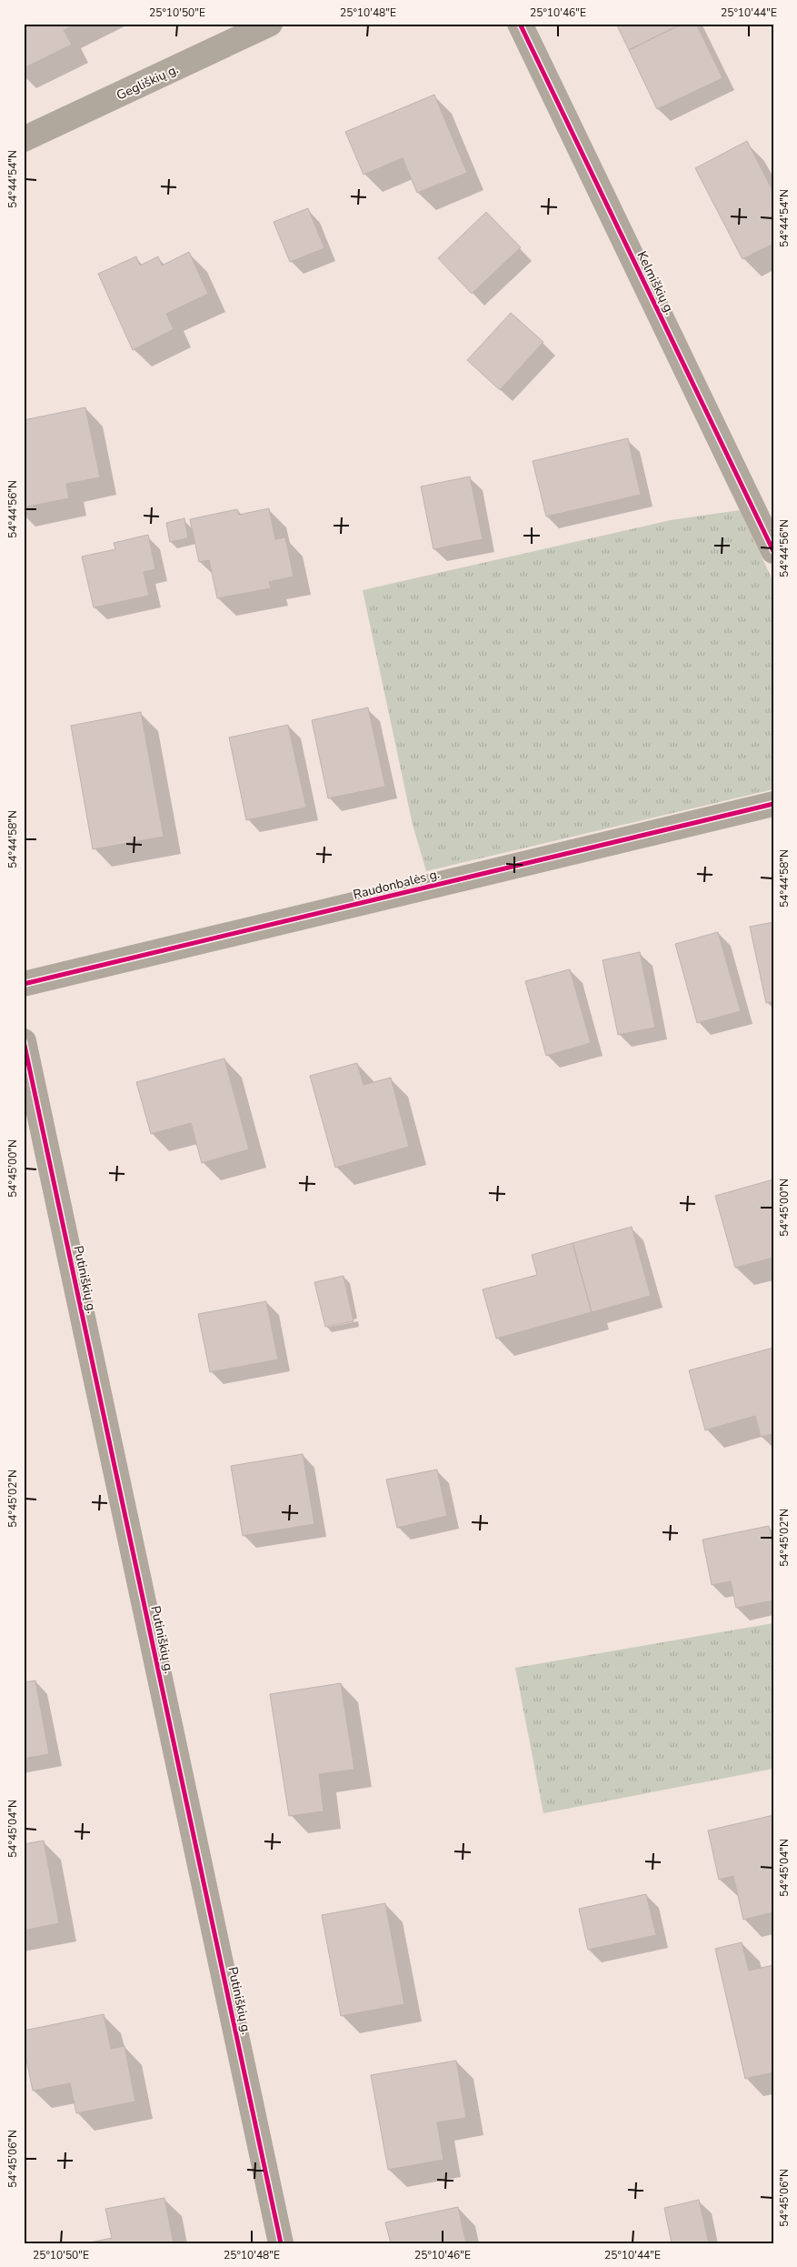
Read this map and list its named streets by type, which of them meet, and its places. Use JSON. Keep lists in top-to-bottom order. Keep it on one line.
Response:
{"streets":{"street":["Gegliškių g.","Kelmiškių g.","Raudonbalės g.","Putiniškių g."]},"coordinates":["25°10'50\"E","25°10'48\"E","25°10'46\"E","25°10'44\"E","54°44'54\"N","54°44'56\"N","54°44'58\"N","54°45'00\"N","54°45'02\"N","54°45'04\"N","54°45'06\"N"]}
